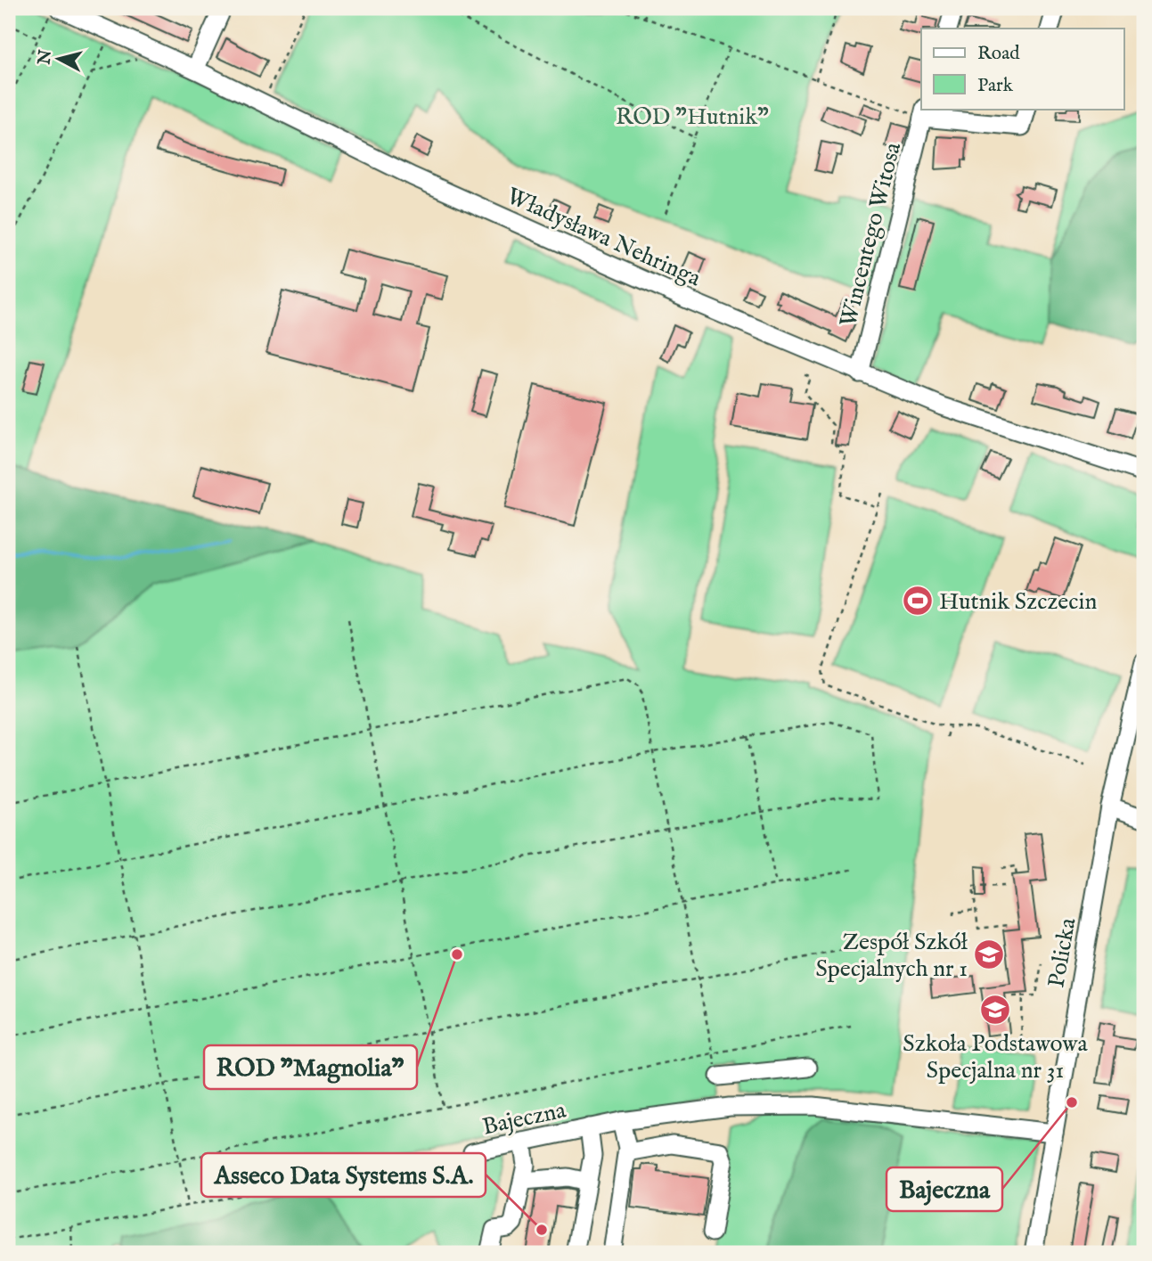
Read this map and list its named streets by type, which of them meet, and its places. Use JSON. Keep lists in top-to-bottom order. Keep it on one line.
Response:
{"streets":{"street":["Wincentego Witosa","Władysława Nehringa","Policka","Bajeczna"]},"crossings":[["Wincentego Witosa","Władysława Nehringa"],["Policka","Bajeczna"]],"parks":["ROD \"Hutnik\""],"places":{"sports":["Hutnik Szczecin"],"other":["ROD \"Magnolia\"","Bajeczna","Asseco Data Systems S.A."],"school or university":["Zespół Szkół Specjalnych nr 1","Szkoła Podstawowa Specjalna nr 31"]},"legend":["Road","Park"],"north":"left"}
